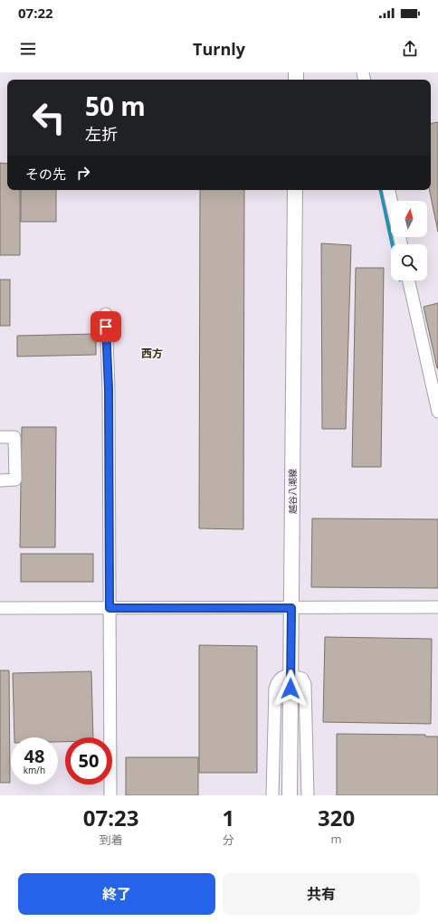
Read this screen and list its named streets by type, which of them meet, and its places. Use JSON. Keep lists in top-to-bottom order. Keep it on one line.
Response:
{"streets":{"main road":["越谷八潮線"]},"districts":["西方"],"north":"top","page":{"status":"07:22","header":"Turnly","turn":["50 m","左折"],"then":"その先","speed":"48 km/h","limit":"50","eta":["07:23","到着","1","分","320","m"],"buttons":["終了","共有"]}}
